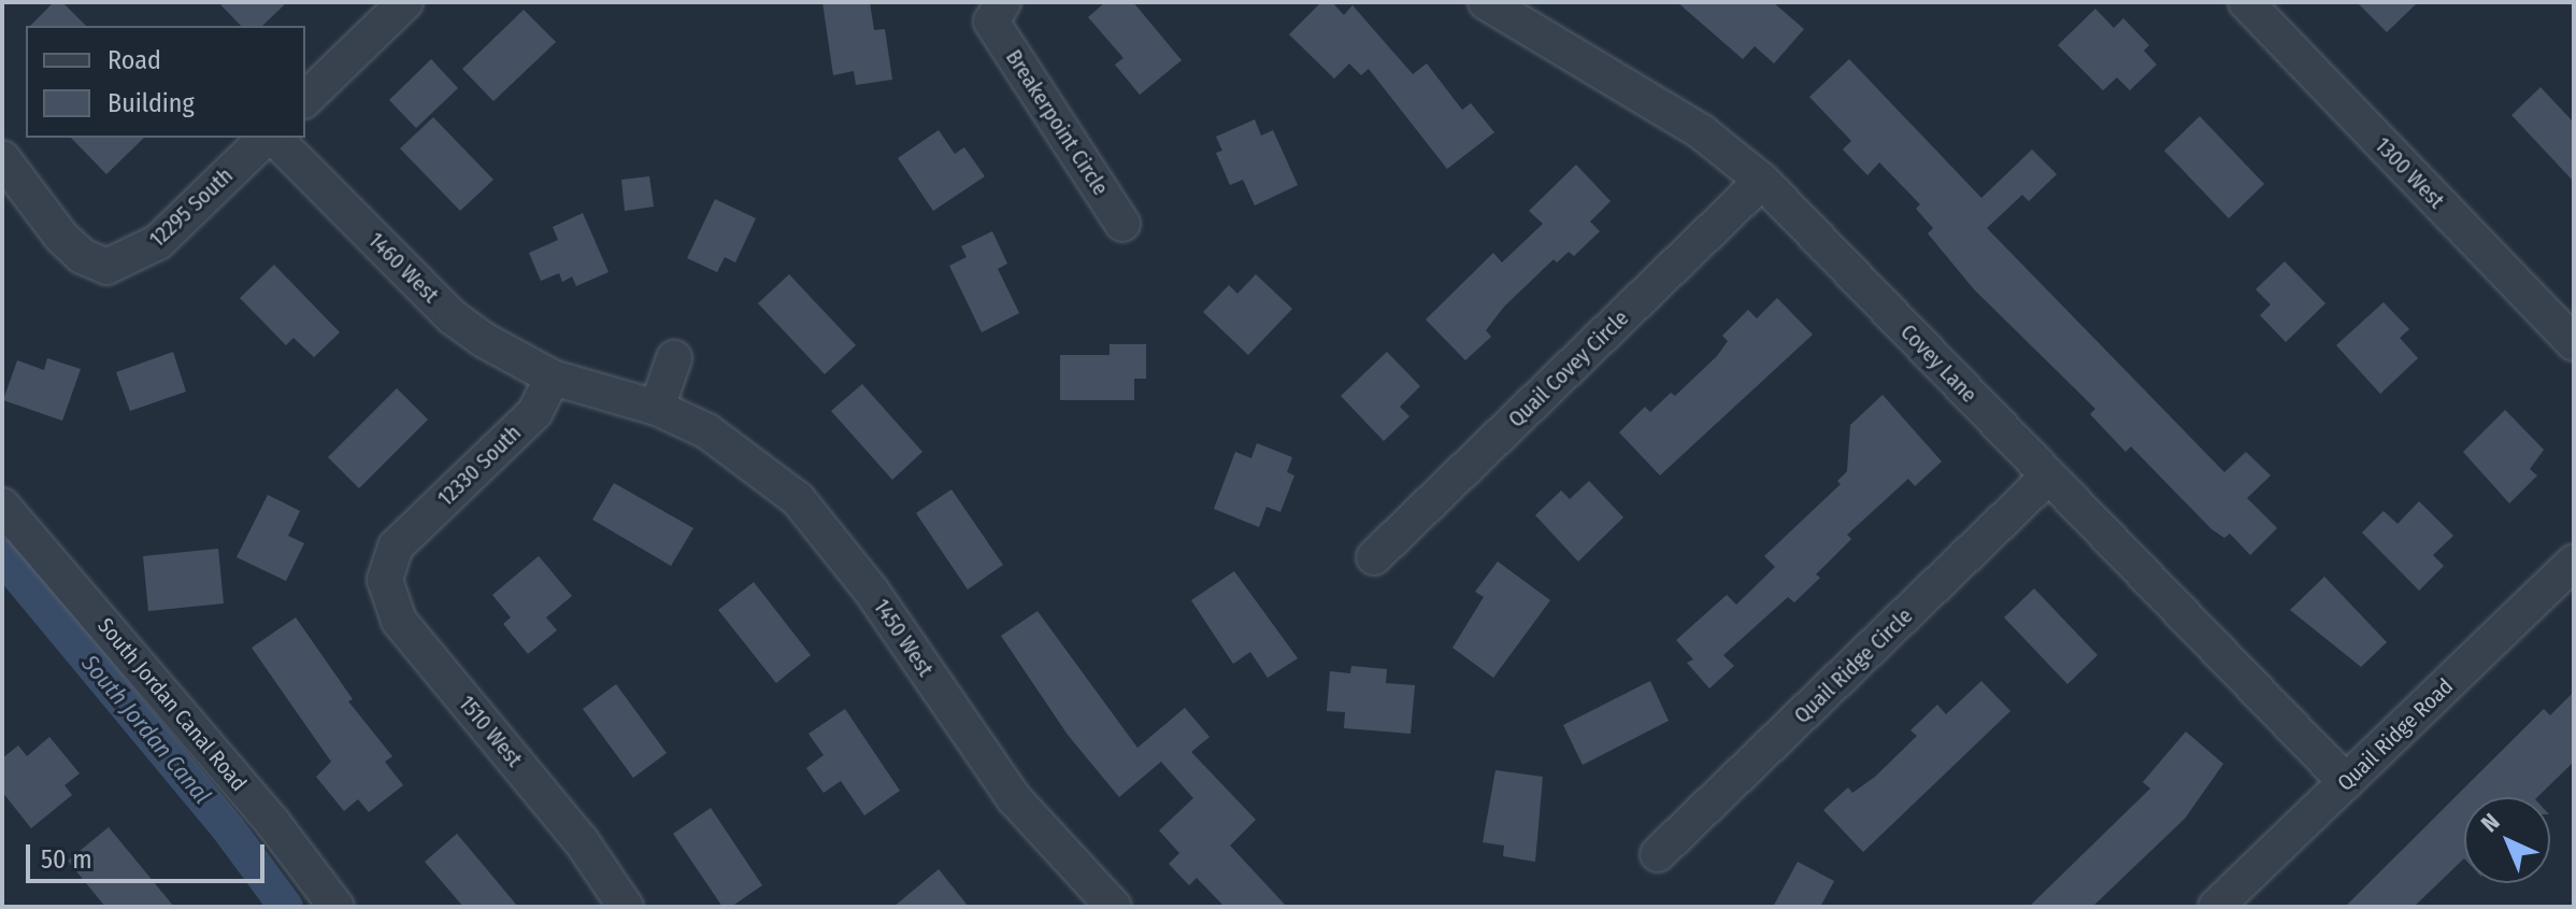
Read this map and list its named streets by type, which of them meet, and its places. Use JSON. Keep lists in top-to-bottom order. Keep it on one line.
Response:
{"streets":{"street":["Breakerpoint Circle","1300 West","12295 South","1460 West","Covey Lane","Quail Covey Circle","12330 South","1450 West","Quail Ridge Circle","South Jordan Canal Road","1510 West","Quail Ridge Road"]},"crossings":[["1460 West","12330 South"],["1460 West","1450 West"],["Covey Lane","Quail Covey Circle"],["Covey Lane","Quail Ridge Circle"],["Covey Lane","Quail Ridge Road"],["12330 South","1450 West"],["12330 South","1510 West"]],"water":["South Jordan Canal"],"legend":["Road","Building"],"scale_bar":"50 m","north":"top left"}
